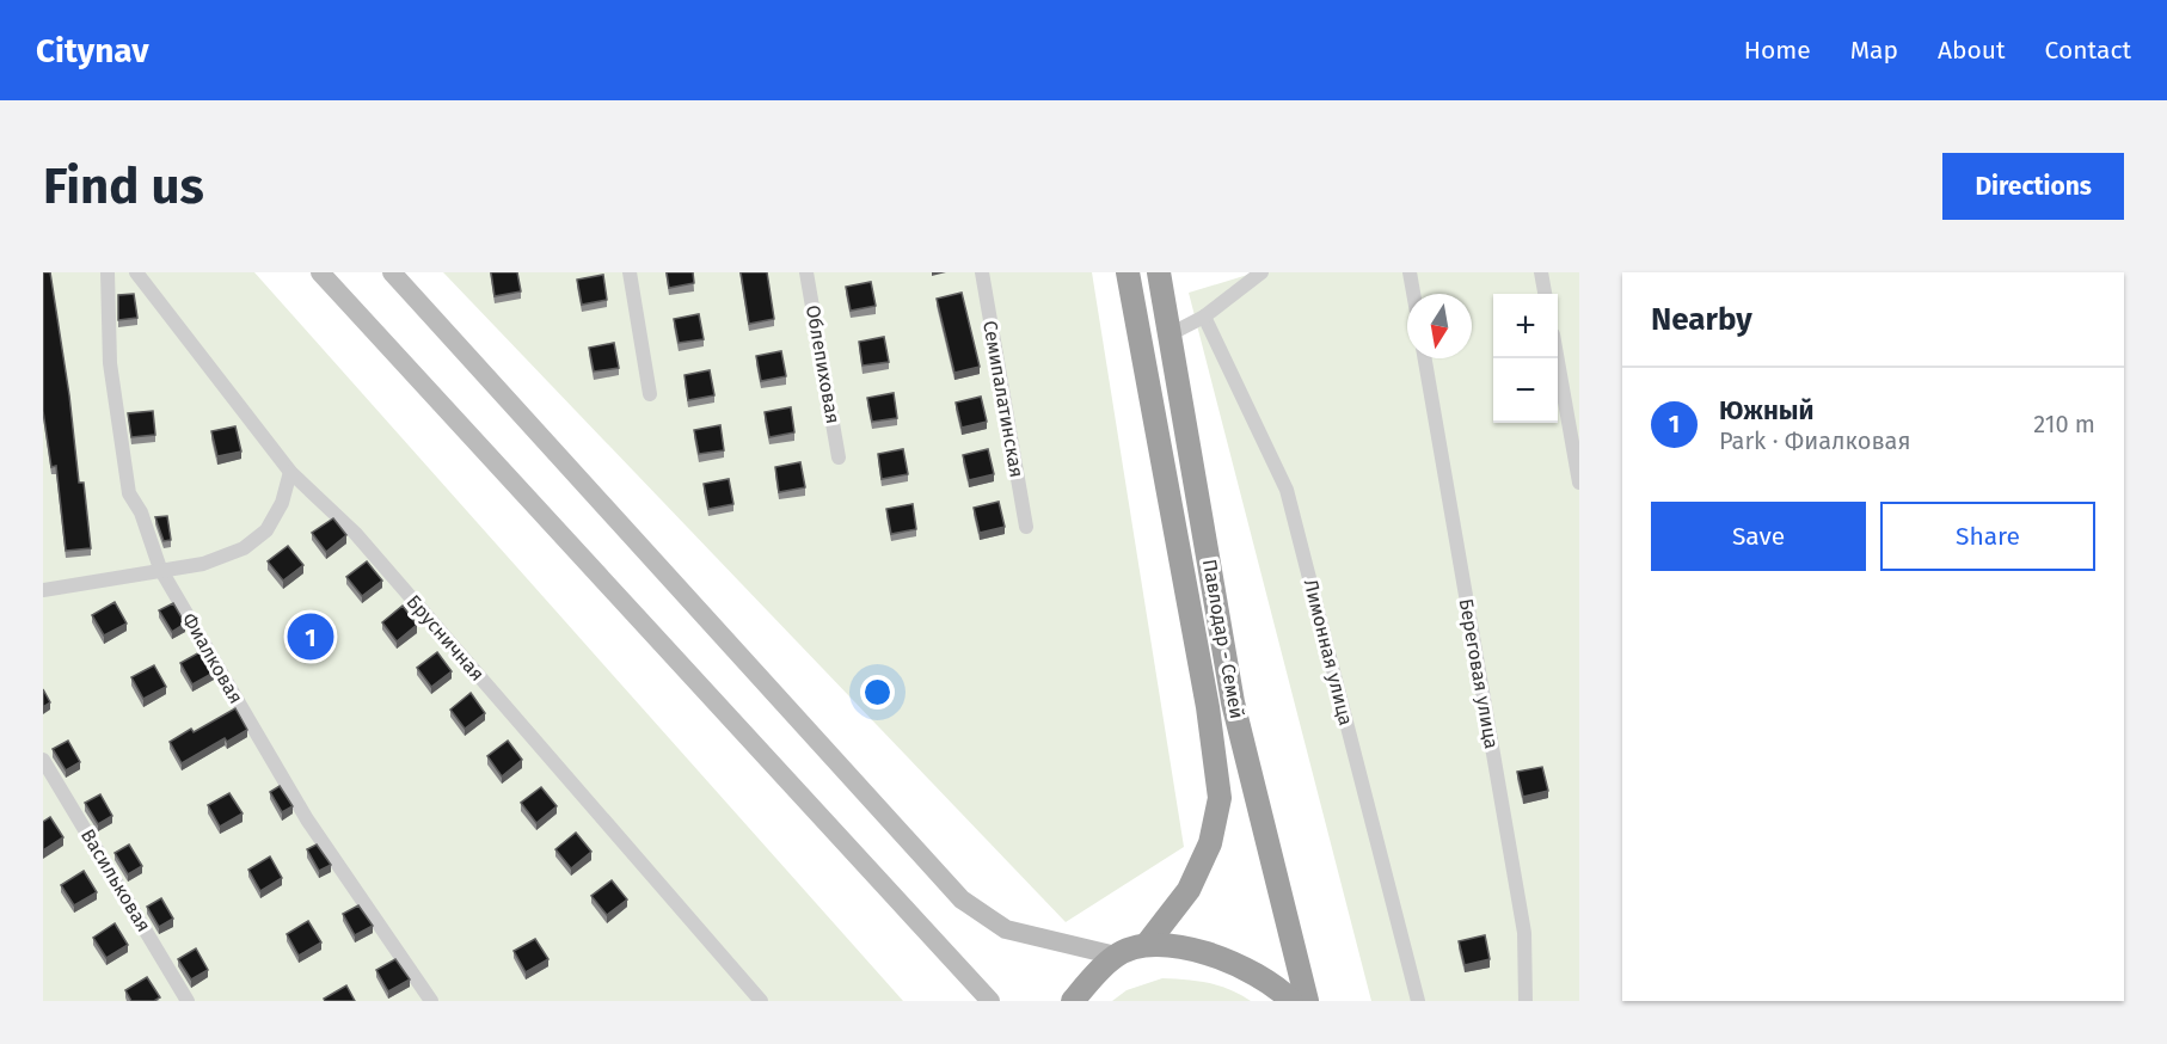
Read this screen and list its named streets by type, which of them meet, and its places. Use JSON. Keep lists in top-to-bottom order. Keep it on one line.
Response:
{"streets":{"highway":["Павлодар - Семей"],"street":["Облепиховая","Семипалатинская","Брусничная","Лимонная улица","Фиалковая","Береговая улица","Васильковая"]},"north":"bottom","page":{"header":"Citynav","nav":["Home","Map","About","Contact"],"buttons":["Directions",["Save","Share"]],"title":"Find us","heading":"Nearby","map_buttons":["+","−"],"list":[{"mark":"1","name":"Южный","note":"Park · Фиалковая","value":"210 m"}],"pins":"1"}}
